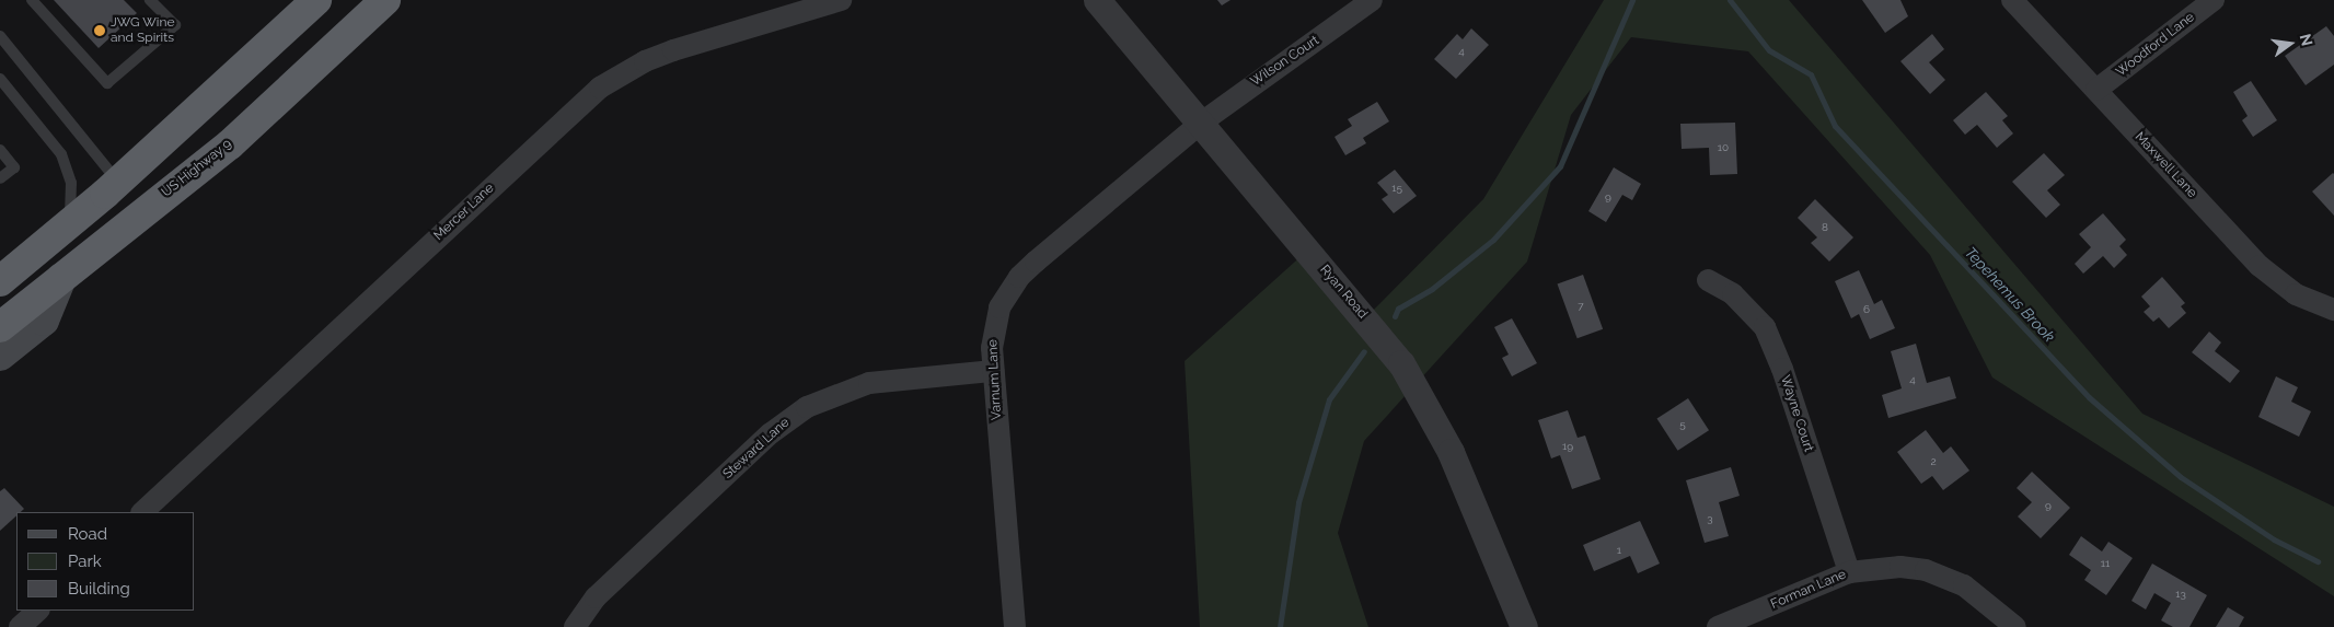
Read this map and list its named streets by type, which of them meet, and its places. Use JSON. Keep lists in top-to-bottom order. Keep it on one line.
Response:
{"streets":{"highway":["US Highway 9"],"street":["Woodford Lane","Wilson Court","Maxwell Lane","Mercer Lane","Ryan Road","Varnum Lane","Wayne Court","Steward Lane","Forman Lane"]},"crossings":[["Woodford Lane","Maxwell Lane"],["Wilson Court","Ryan Road"],["Wilson Court","Varnum Lane"],["Ryan Road","Varnum Lane"],["Varnum Lane","Steward Lane"],["Wayne Court","Forman Lane"]],"water":["Tepehemus Brook"],"places":["JWG Wine and Spirits"],"house_numbers":["4","10","15","9","8","7","6","4","5","19","2","9","3","1","11","13"],"legend":["Road","Park","Building"],"north":"right"}
